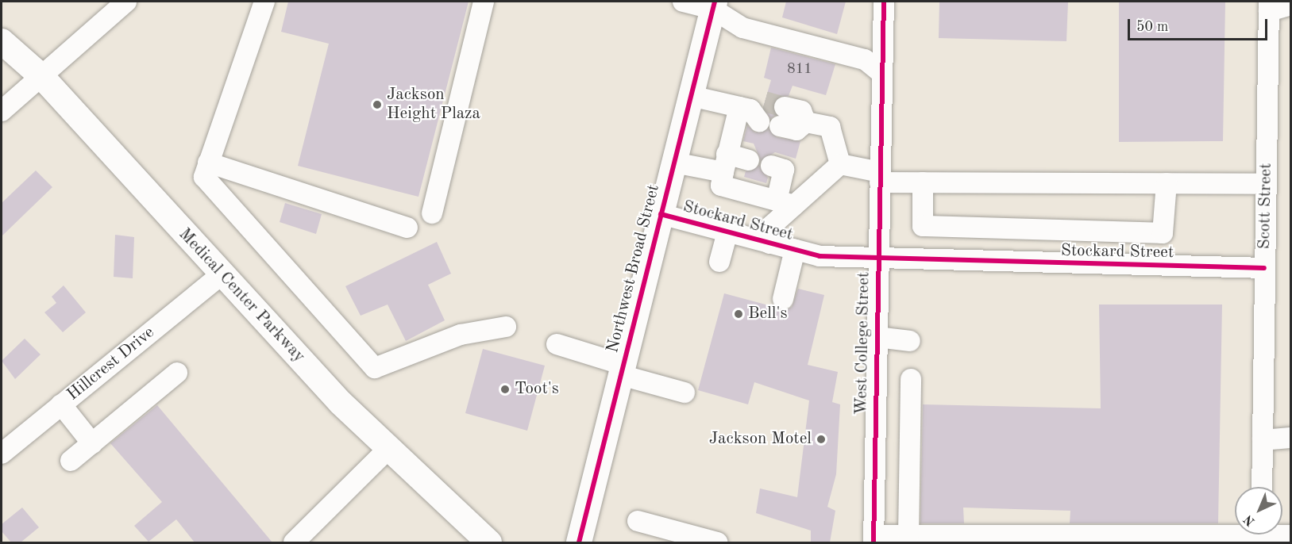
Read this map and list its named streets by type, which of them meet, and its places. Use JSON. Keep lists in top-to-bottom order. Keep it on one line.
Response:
{"streets":{"main road":["Northwest Broad Street","Medical Center Parkway"],"street":["Scott Street","Stockard Street","West College Street","Hillcrest Drive"]},"crossings":[["Scott Street","Stockard Street"],["Stockard Street","Northwest Broad Street"],["Stockard Street","West College Street"],["Medical Center Parkway","Hillcrest Drive"]],"places":["Jackson Height Plaza","Bell's","Toot's","Jackson Motel"],"house_numbers":["811"],"scale_bar":"50 m","north":"bottom left"}
